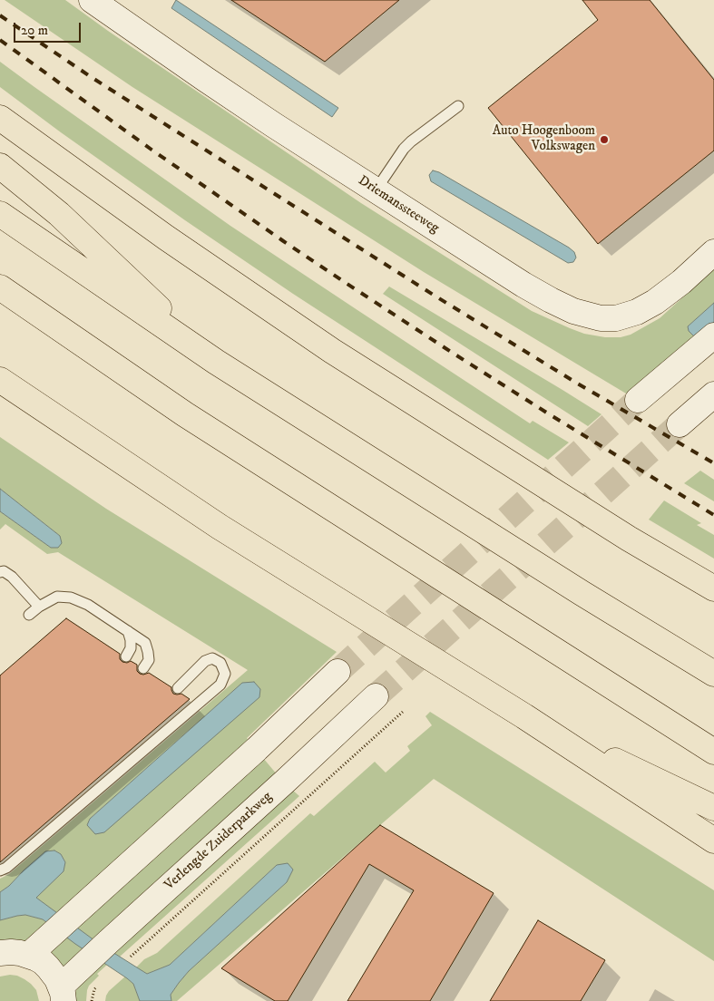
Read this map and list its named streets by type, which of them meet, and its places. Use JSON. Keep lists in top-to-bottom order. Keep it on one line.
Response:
{"streets":{"main road":["Driemanssteeweg","Verlengde Zuiderparkweg"]},"places":["Auto Hoogenboom Volkswagen"],"scale_bar":"20 m"}
